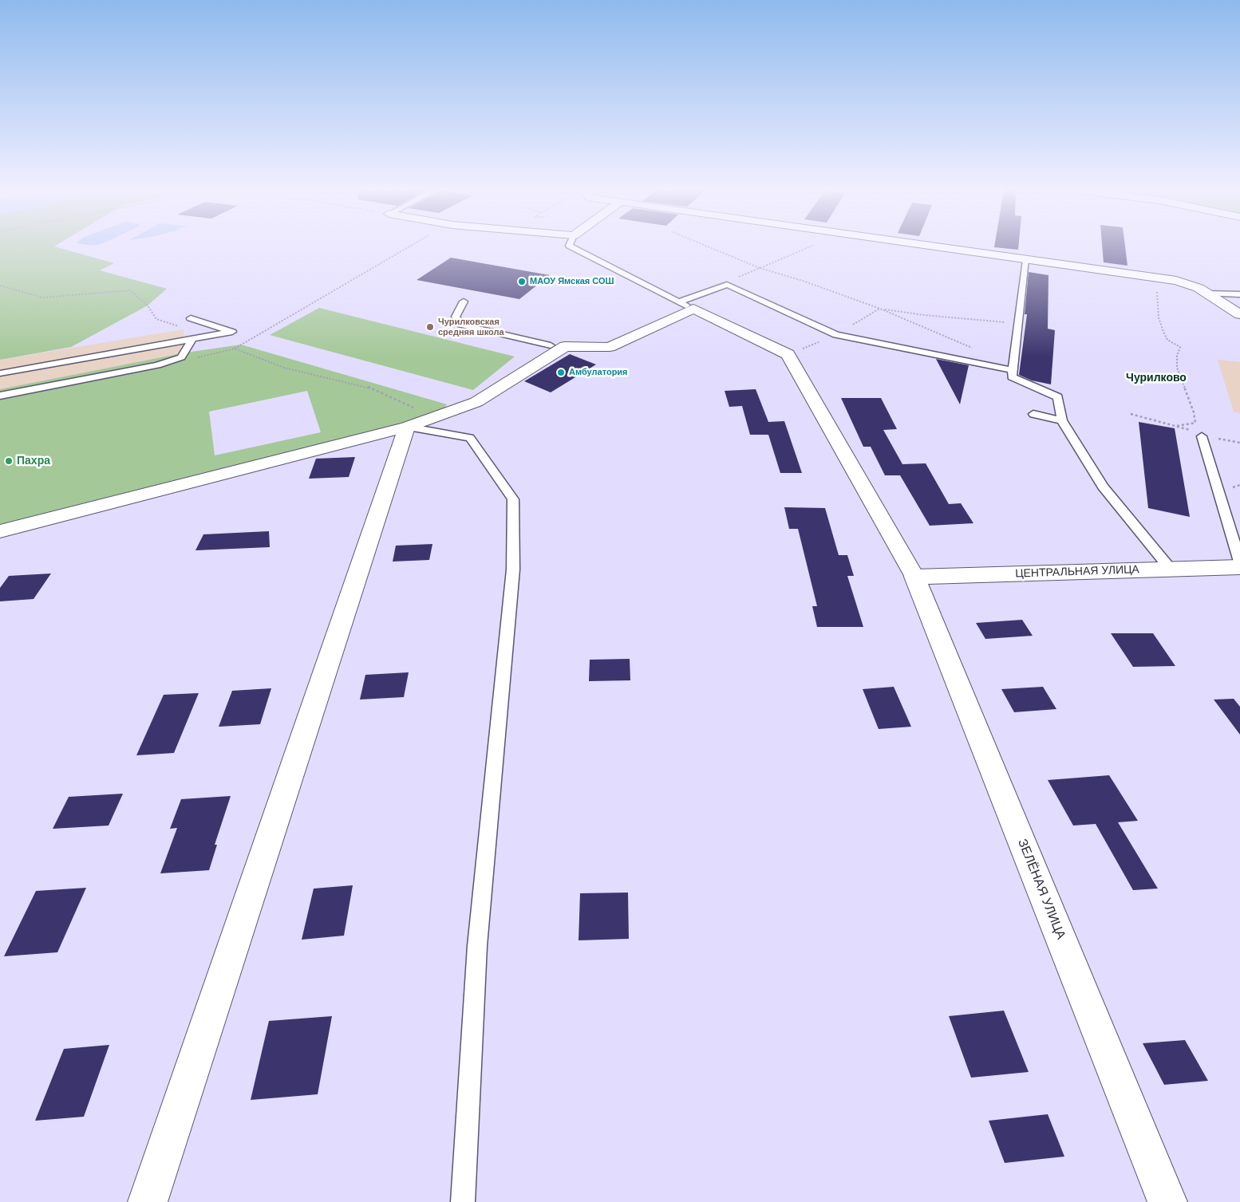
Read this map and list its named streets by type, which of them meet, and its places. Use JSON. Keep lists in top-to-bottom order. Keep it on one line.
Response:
{"streets":{"street":["ЦЕНТРАЛЬНАЯ УЛИЦА","ЗЕЛЁНАЯ УЛИЦА"]},"crossings":[["ЦЕНТРАЛЬНАЯ УЛИЦА","ЗЕЛЁНАЯ УЛИЦА"]],"districts":["Чурилково"],"places":["МАОУ Ямская СОШ","Чурилковская средняя школа","Амбулатория","Пахра"]}
